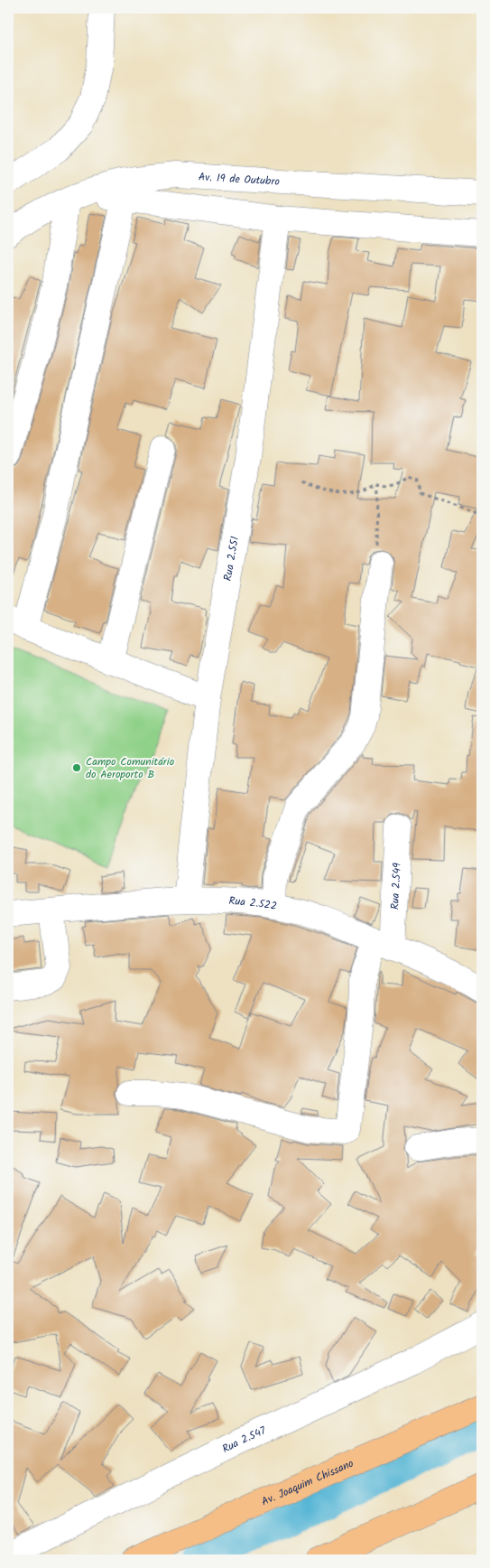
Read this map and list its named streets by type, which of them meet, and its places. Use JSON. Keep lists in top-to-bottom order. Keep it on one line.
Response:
{"streets":{"main road":["Av. Joaquim Chissano"],"street":["Av. 19 de Outubro","Rua 2.551","Rua 2.549","Rua 2.522","Rua 2.547"]},"crossings":[["Rua 2.551","Rua 2.522"],["Rua 2.549","Rua 2.522"]],"places":["Campo Comunitário do Aeroporto B"]}
